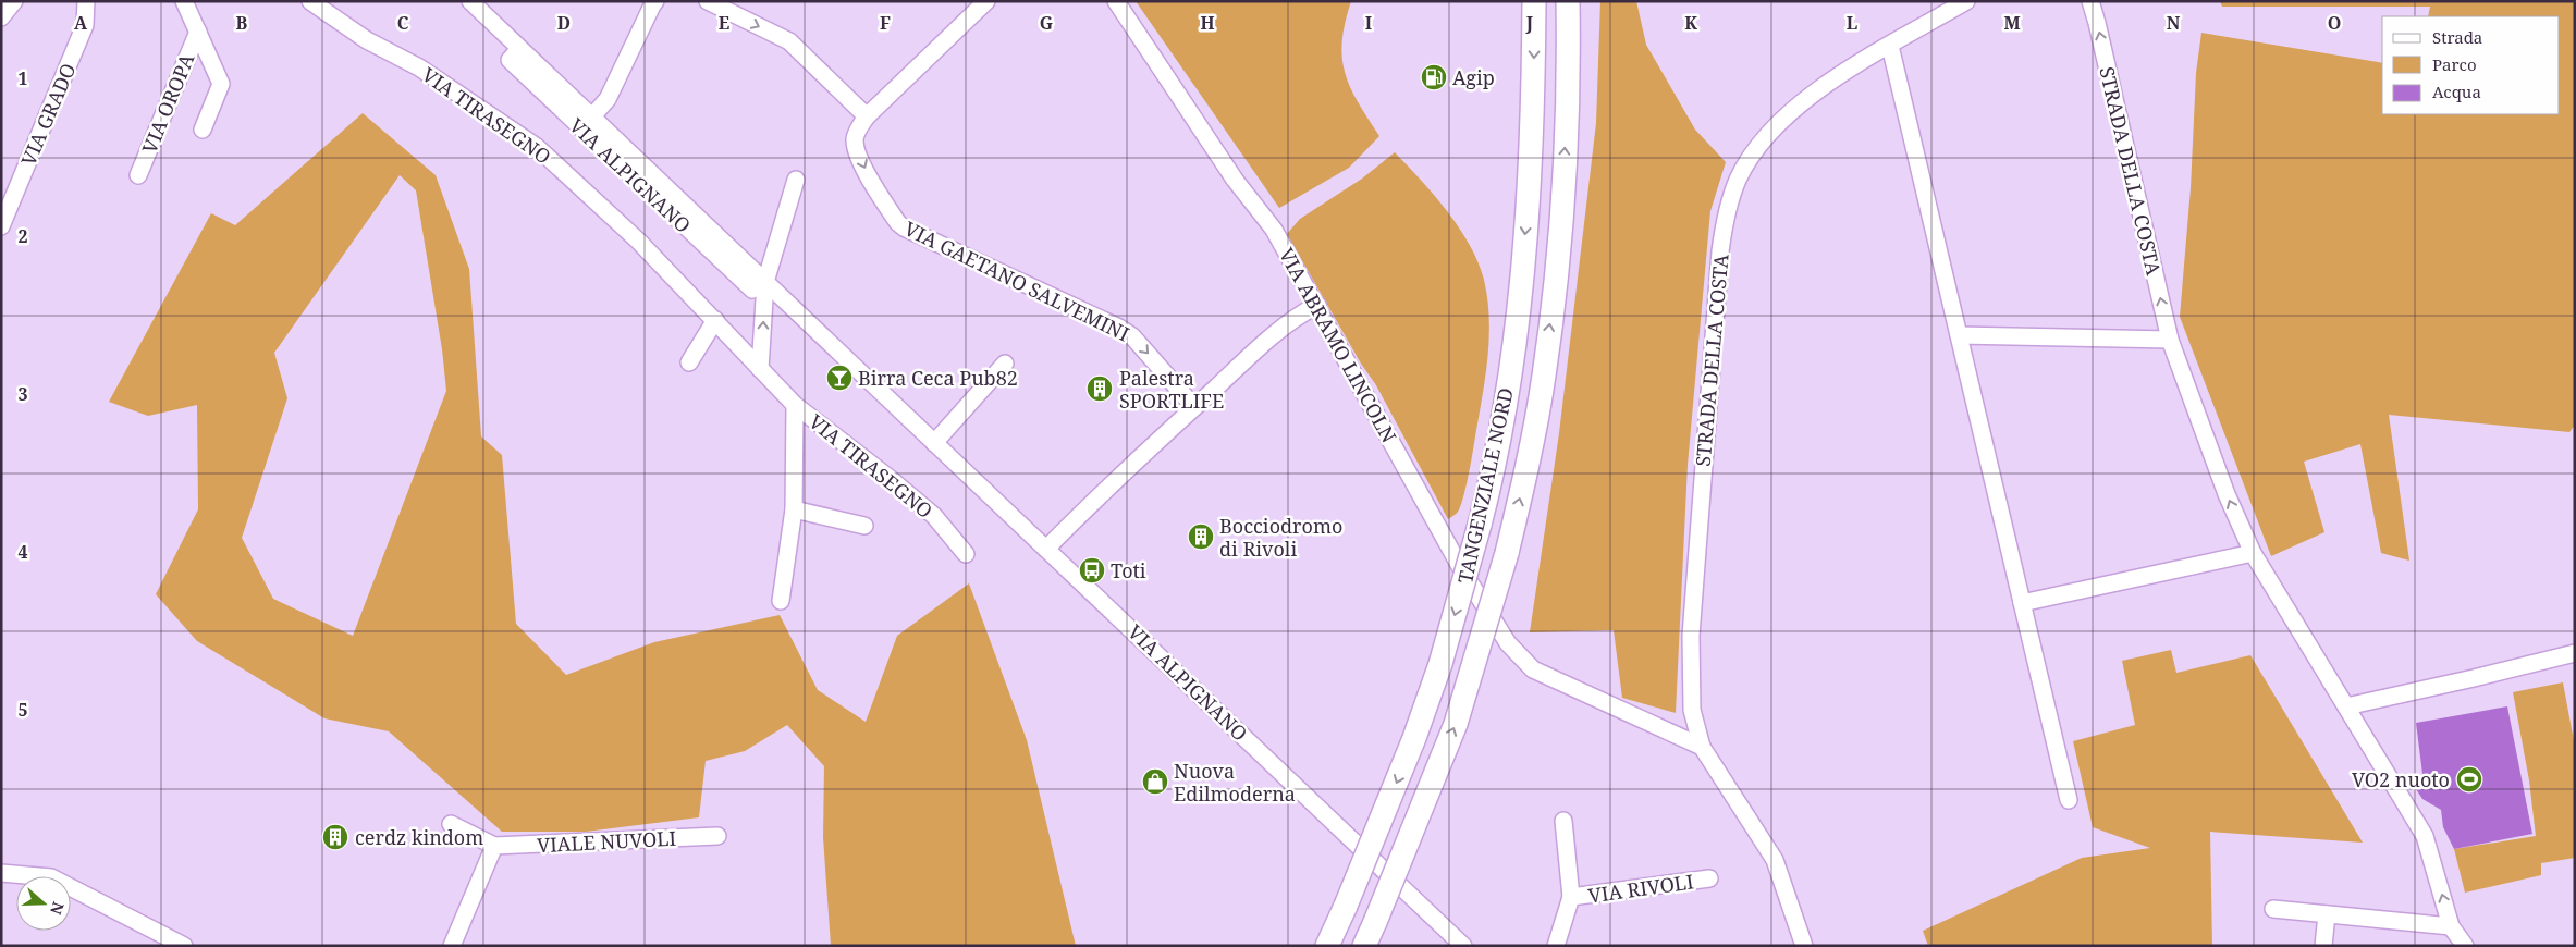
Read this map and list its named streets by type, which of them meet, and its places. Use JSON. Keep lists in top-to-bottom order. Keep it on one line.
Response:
{"streets":{"highway":["TANGENZIALE NORD"],"street":["VIA OROPA","VIA GRADO","VIA TIRASEGNO","STRADA DELLA COSTA","VIA ALPIGNANO","VIA GAETANO SALVEMINI","VIA ABRAMO LINCOLN","VIALE NUVOLI","VIA RIVOLI"]},"crossings":[["STRADA DELLA COSTA","VIA ABRAMO LINCOLN"]],"one_way":["STRADA DELLA COSTA","VIA GAETANO SALVEMINI"],"places":{"fuel station":["Agip"],"bar":["Birra Ceca Pub82"],"building":["Palestra SPORTLIFE","Bocciodromo di Rivoli","cerdz kindom"],"bus stop":["Toti"],"sports":["VO2 nuoto"],"shop":["Nuova Edilmoderna"]},"legend":["Strada","Parco","Acqua"],"north":"right","grid":{"columns":["A","B","C","D","E","F","G","H","I","J","K","L","M","N","O"],"rows":["1","2","3","4","5"]}}
